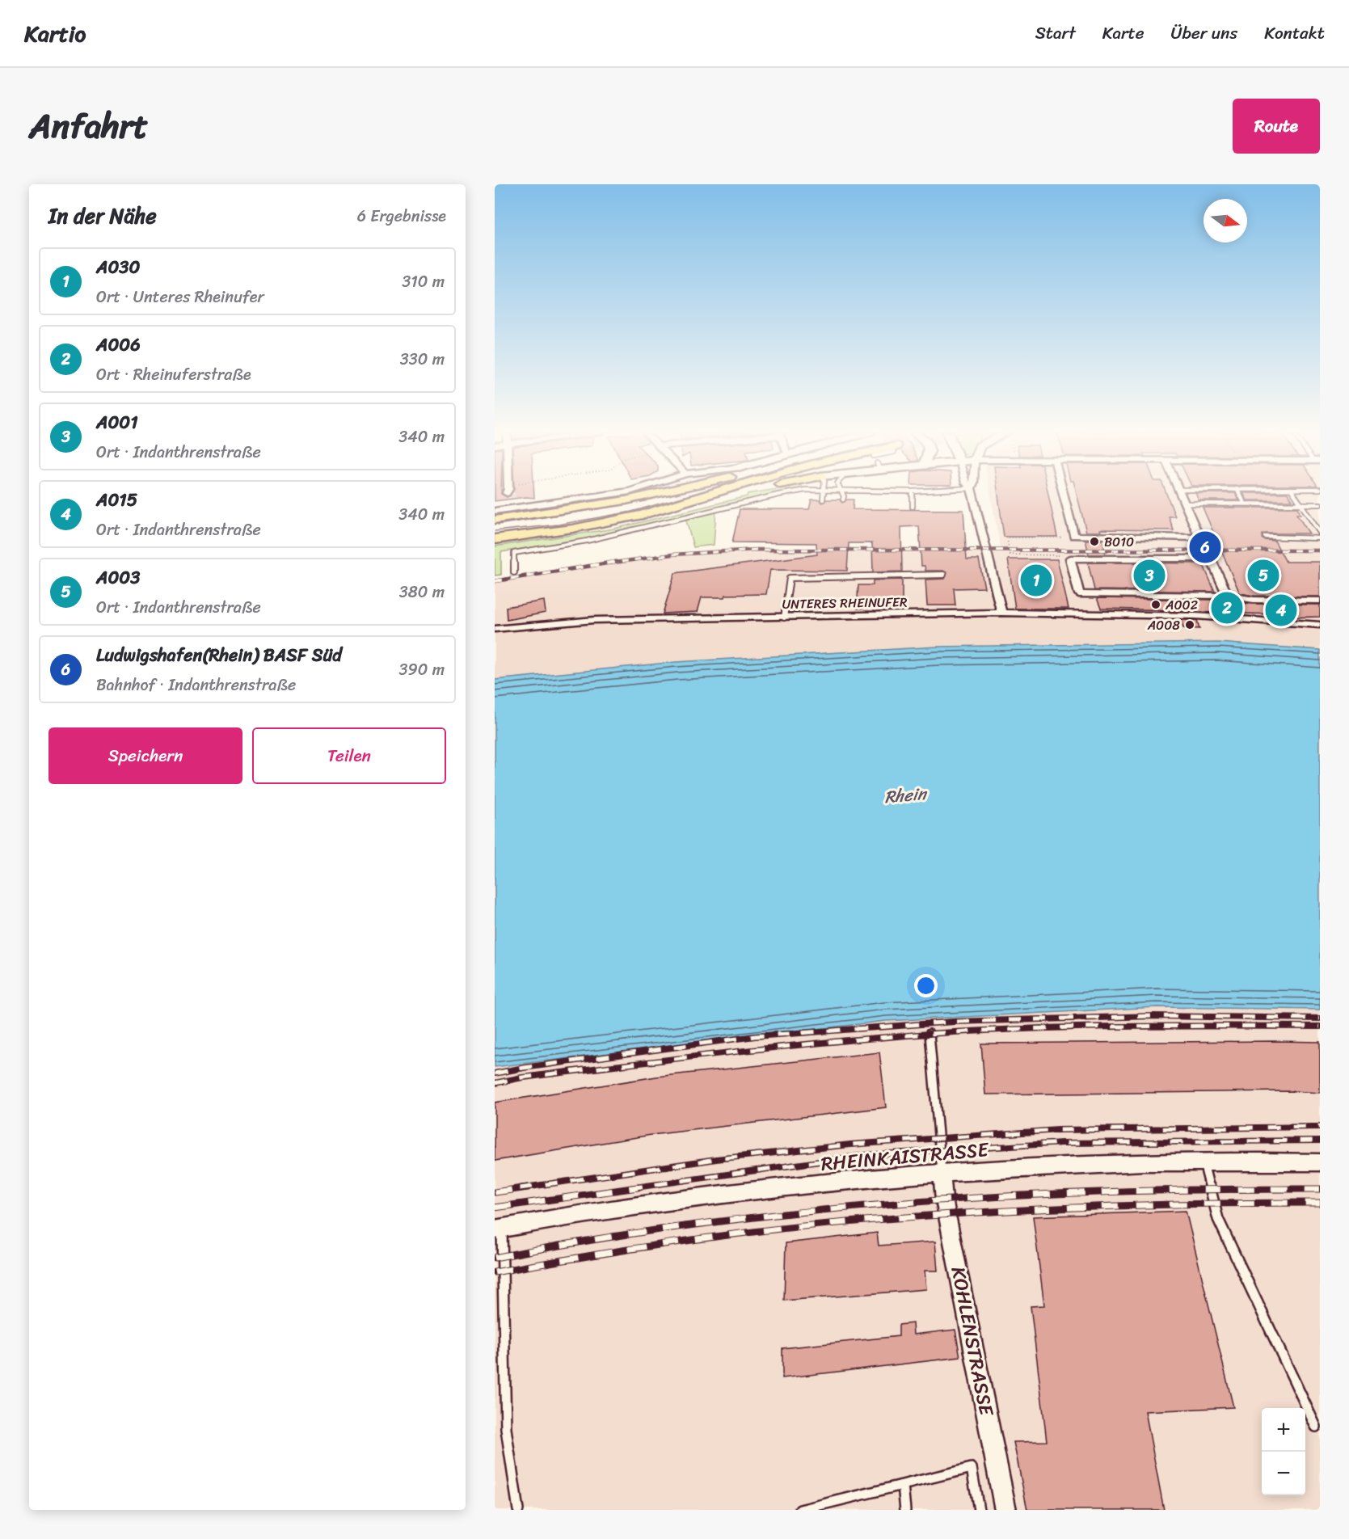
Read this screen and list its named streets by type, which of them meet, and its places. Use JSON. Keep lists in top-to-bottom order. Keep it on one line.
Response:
{"streets":{"street":["UNTERES RHEINUFER","RHEINKAISTRASSE","KOHLENSTRASSE"]},"crossings":[["RHEINKAISTRASSE","KOHLENSTRASSE"]],"water":["Rhein"],"places":["B010","A002","A008"],"north":"right","page":{"header":"Kartio","nav":["Start","Karte","Über uns","Kontakt"],"title":"Anfahrt","buttons":["Route",["Speichern","Teilen"]],"heading":["In der Nähe","6 Ergebnisse"],"list":[{"mark":"1","name":"A030","note":"Ort · Unteres Rheinufer","value":"310 m"},{"mark":"2","name":"A006","note":"Ort · Rheinuferstraße","value":"330 m"},{"mark":"3","name":"A001","note":"Ort · Indanthrenstraße","value":"340 m"},{"mark":"4","name":"A015","note":"Ort · Indanthrenstraße","value":"340 m"},{"mark":"5","name":"A003","note":"Ort · Indanthrenstraße","value":"380 m"},{"mark":"6","name":"Ludwigshafen(Rhein) BASF Süd","note":"Bahnhof · Indanthrenstraße","value":"390 m"}],"pins":["6","3","5","1","2","4"],"map_buttons":["+","−"]}}
